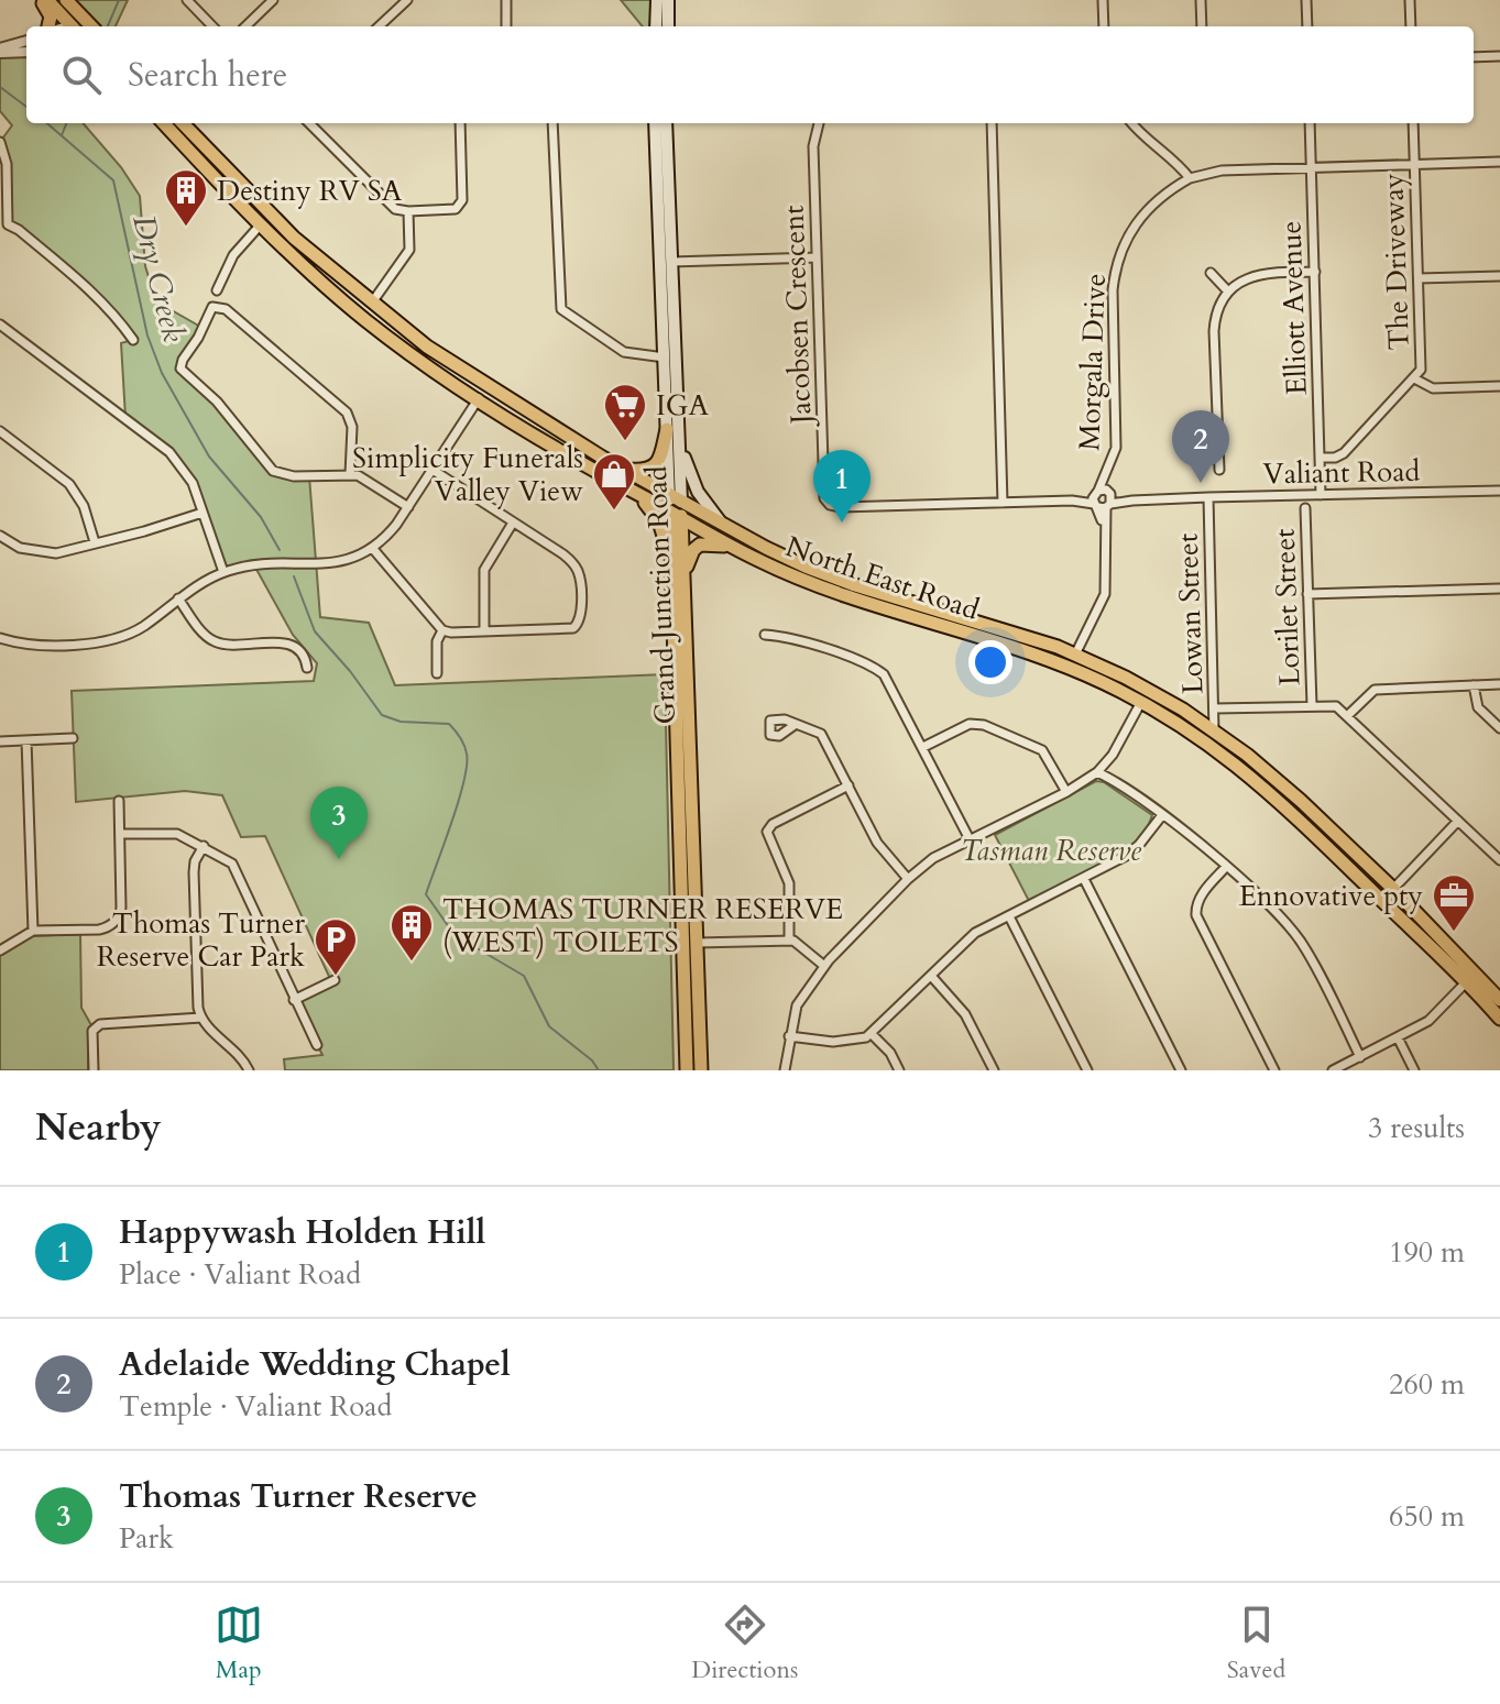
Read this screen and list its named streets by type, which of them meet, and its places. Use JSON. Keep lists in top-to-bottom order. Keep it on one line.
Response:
{"streets":{"highway":["North East Road","Grand Junction Road"],"street":["The Driveway","Elliott Avenue","Jacobsen Crescent","Morgala Drive","Valiant Road","Lorilet Street","Lowan Street"]},"crossings":[["The Driveway","Elliott Avenue"],["Elliott Avenue","Valiant Road"],["Jacobsen Crescent","Valiant Road"],["Morgala Drive","Valiant Road"],["Valiant Road","Lowan Street"],["North East Road","Grand Junction Road"],["North East Road","Lowan Street"]],"water":["Dry Creek"],"parks":["Tasman Reserve"],"places":{"building":["Destiny RV SA","THOMAS TURNER RESERVE (WEST) TOILETS"],"supermarket":["IGA"],"shop":["Simplicity Funerals Valley View"],"office":["Ennovative pty"],"parking":["Thomas Turner Reserve Car Park"]},"page":{"search":"Search here","pins":["2","1","3"],"heading":["Nearby","3 results"],"list":[{"mark":"1","name":"Happywash Holden Hill","note":"Place · Valiant Road","value":"190 m"},{"mark":"2","name":"Adelaide Wedding Chapel","note":"Temple · Valiant Road","value":"260 m"},{"mark":"3","name":"Thomas Turner Reserve","note":"Park","value":"650 m"}],"nav":["Map","Directions","Saved"]}}
